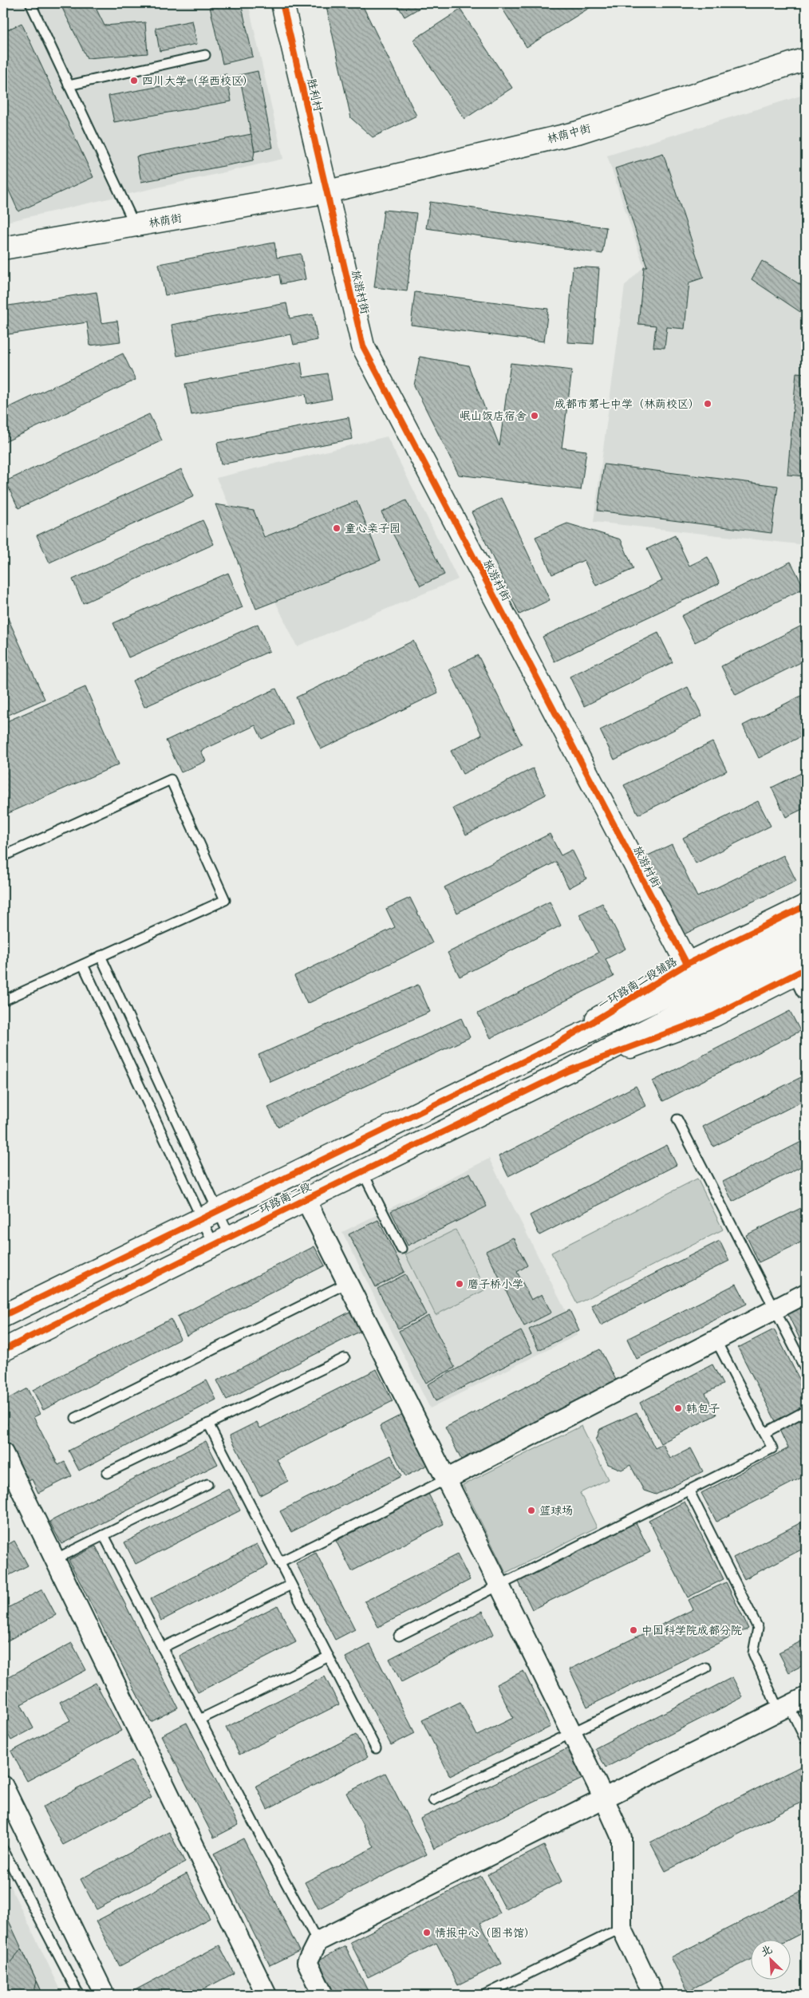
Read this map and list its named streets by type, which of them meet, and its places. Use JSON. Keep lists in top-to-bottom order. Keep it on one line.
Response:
{"streets":{"main road":["胜利村","林荫中街","林荫街","旅游村街","一环路南二段辅路","一环路南二段"]},"crossings":[["胜利村","林荫中街"],["胜利村","林荫街"],["胜利村","旅游村街"],["林荫中街","林荫街"],["林荫中街","旅游村街"],["林荫街","旅游村街"],["旅游村街","一环路南二段辅路"],["一环路南二段辅路","一环路南二段"]],"places":["四川大学（华西校区）","成都市第七中学（林荫校区）","岷山饭店宿舍","童心亲子园","磨子桥小学","韩包子","篮球场","中国科学院成都分院","情报中心（图书馆）"],"north":"top left"}
